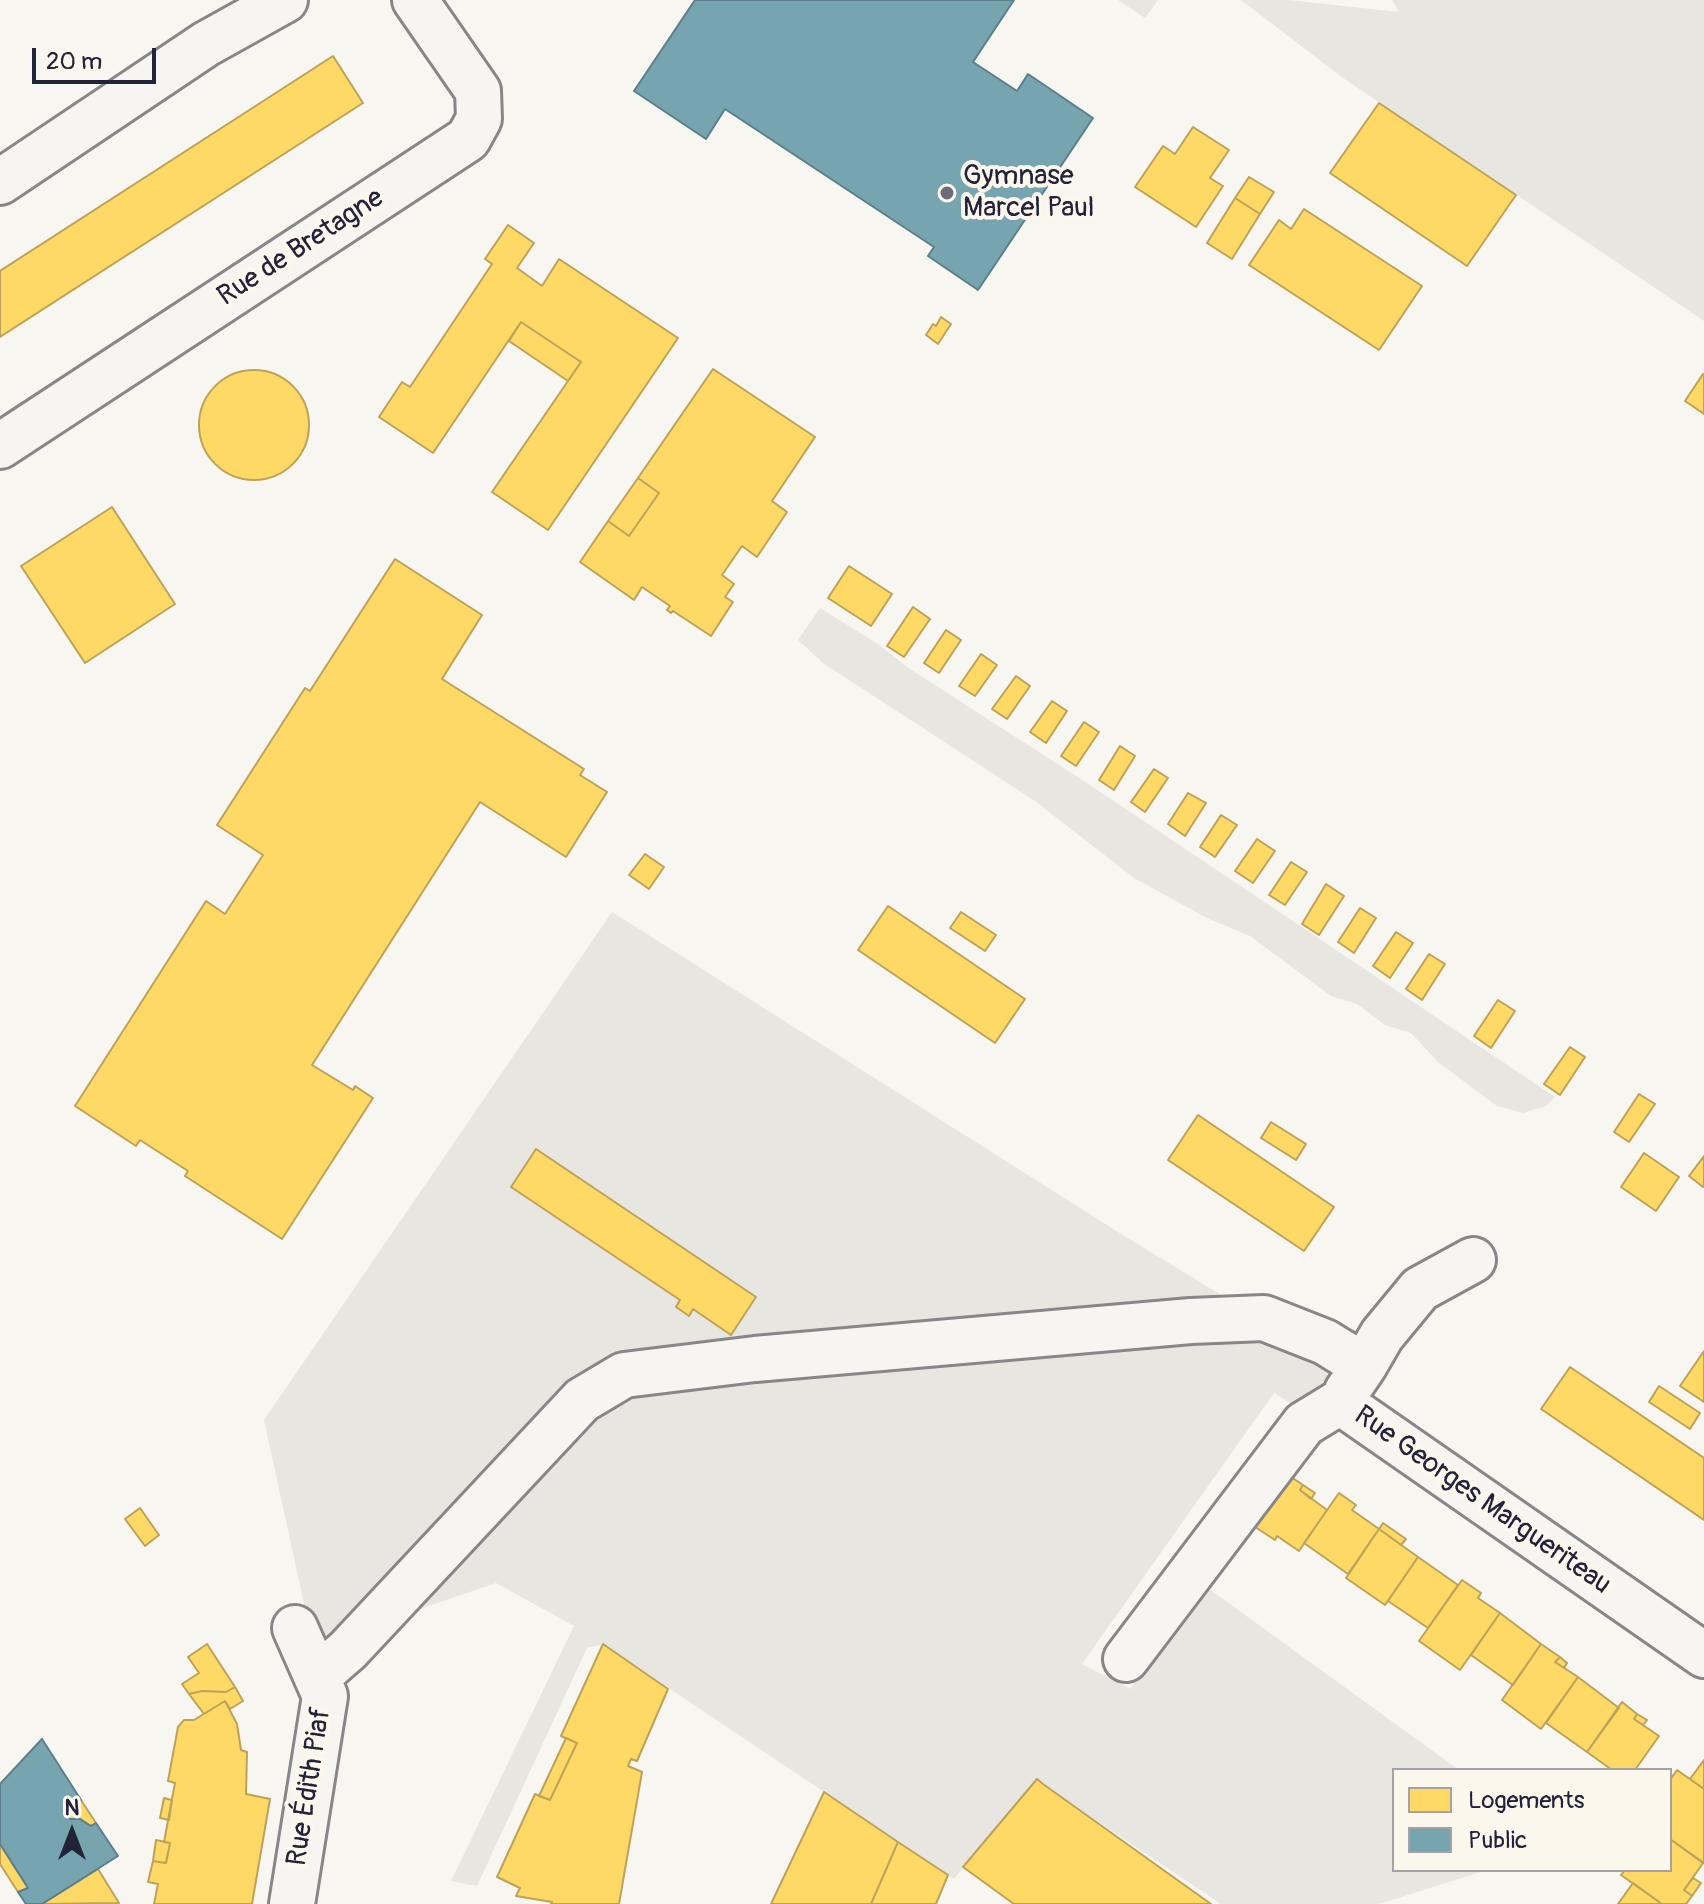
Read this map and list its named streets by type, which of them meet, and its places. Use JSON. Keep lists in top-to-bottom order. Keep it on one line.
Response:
{"streets":{"street":["Rue de Bretagne","Rue Georges Margueriteau","Rue Édith Piaf"]},"places":["Gymnase Marcel Paul"],"legend":["Logements","Public"],"scale_bar":"20 m","north":"top"}
